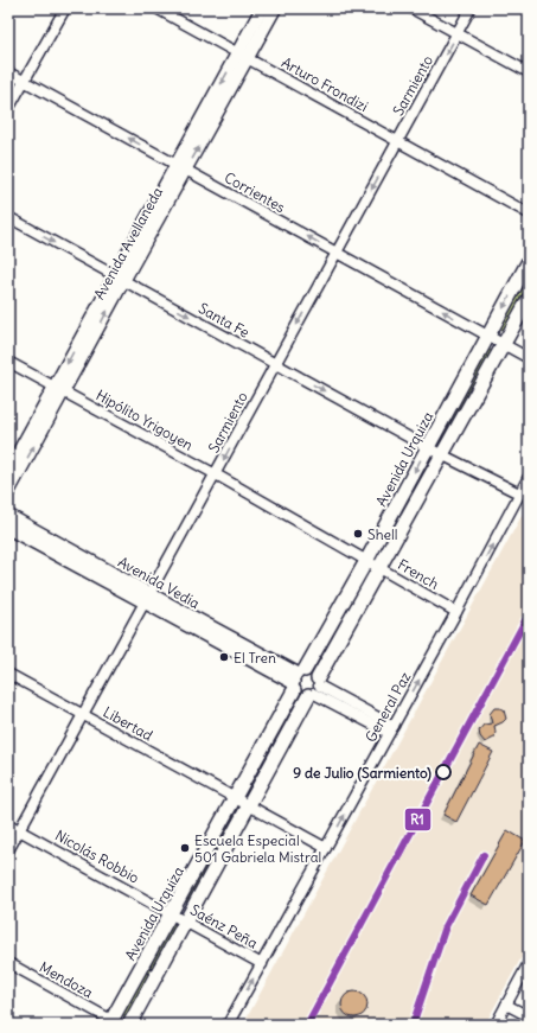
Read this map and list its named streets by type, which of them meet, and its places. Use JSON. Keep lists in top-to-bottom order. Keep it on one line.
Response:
{"streets":{"main road":["Avenida Urquiza","Avenida Vedia"],"street":["Arturo Frondizi","Sarmiento","Corrientes","Avenida Avellaneda","Santa Fe","Hipólito Yrigoyen","French","General Paz","Libertad","Nicolás Robbio","Saénz Peña","Mendoza"]},"crossings":[["Arturo Frondizi","Sarmiento"],["Arturo Frondizi","Avenida Avellaneda"],["Sarmiento","Corrientes"],["Sarmiento","Santa Fe"],["Sarmiento","Hipólito Yrigoyen"],["Sarmiento","Avenida Vedia"],["Sarmiento","Libertad"],["Sarmiento","Nicolás Robbio"],["Corrientes","Avenida Avellaneda"],["Corrientes","Avenida Urquiza"],["Avenida Avellaneda","Santa Fe"],["Avenida Avellaneda","Hipólito Yrigoyen"],["Santa Fe","Avenida Urquiza"],["Santa Fe","General Paz"],["Hipólito Yrigoyen","Avenida Urquiza"],["Hipólito Yrigoyen","French"],["Avenida Urquiza","French"],["Avenida Urquiza","Avenida Vedia"],["Avenida Urquiza","Libertad"],["Avenida Urquiza","Nicolás Robbio"],["Avenida Urquiza","Saénz Peña"],["Avenida Urquiza","Mendoza"],["French","General Paz"],["General Paz","Libertad"],["General Paz","Saénz Peña"],["Nicolás Robbio","Saénz Peña"]],"one_way":["Sarmiento","Corrientes","Santa Fe","General Paz"],"places":["Shell","El Tren","9 de Julio (Sarmiento)","Escuela Especial 501 Gabriela Mistral"],"lines":["transit line R1"]}
